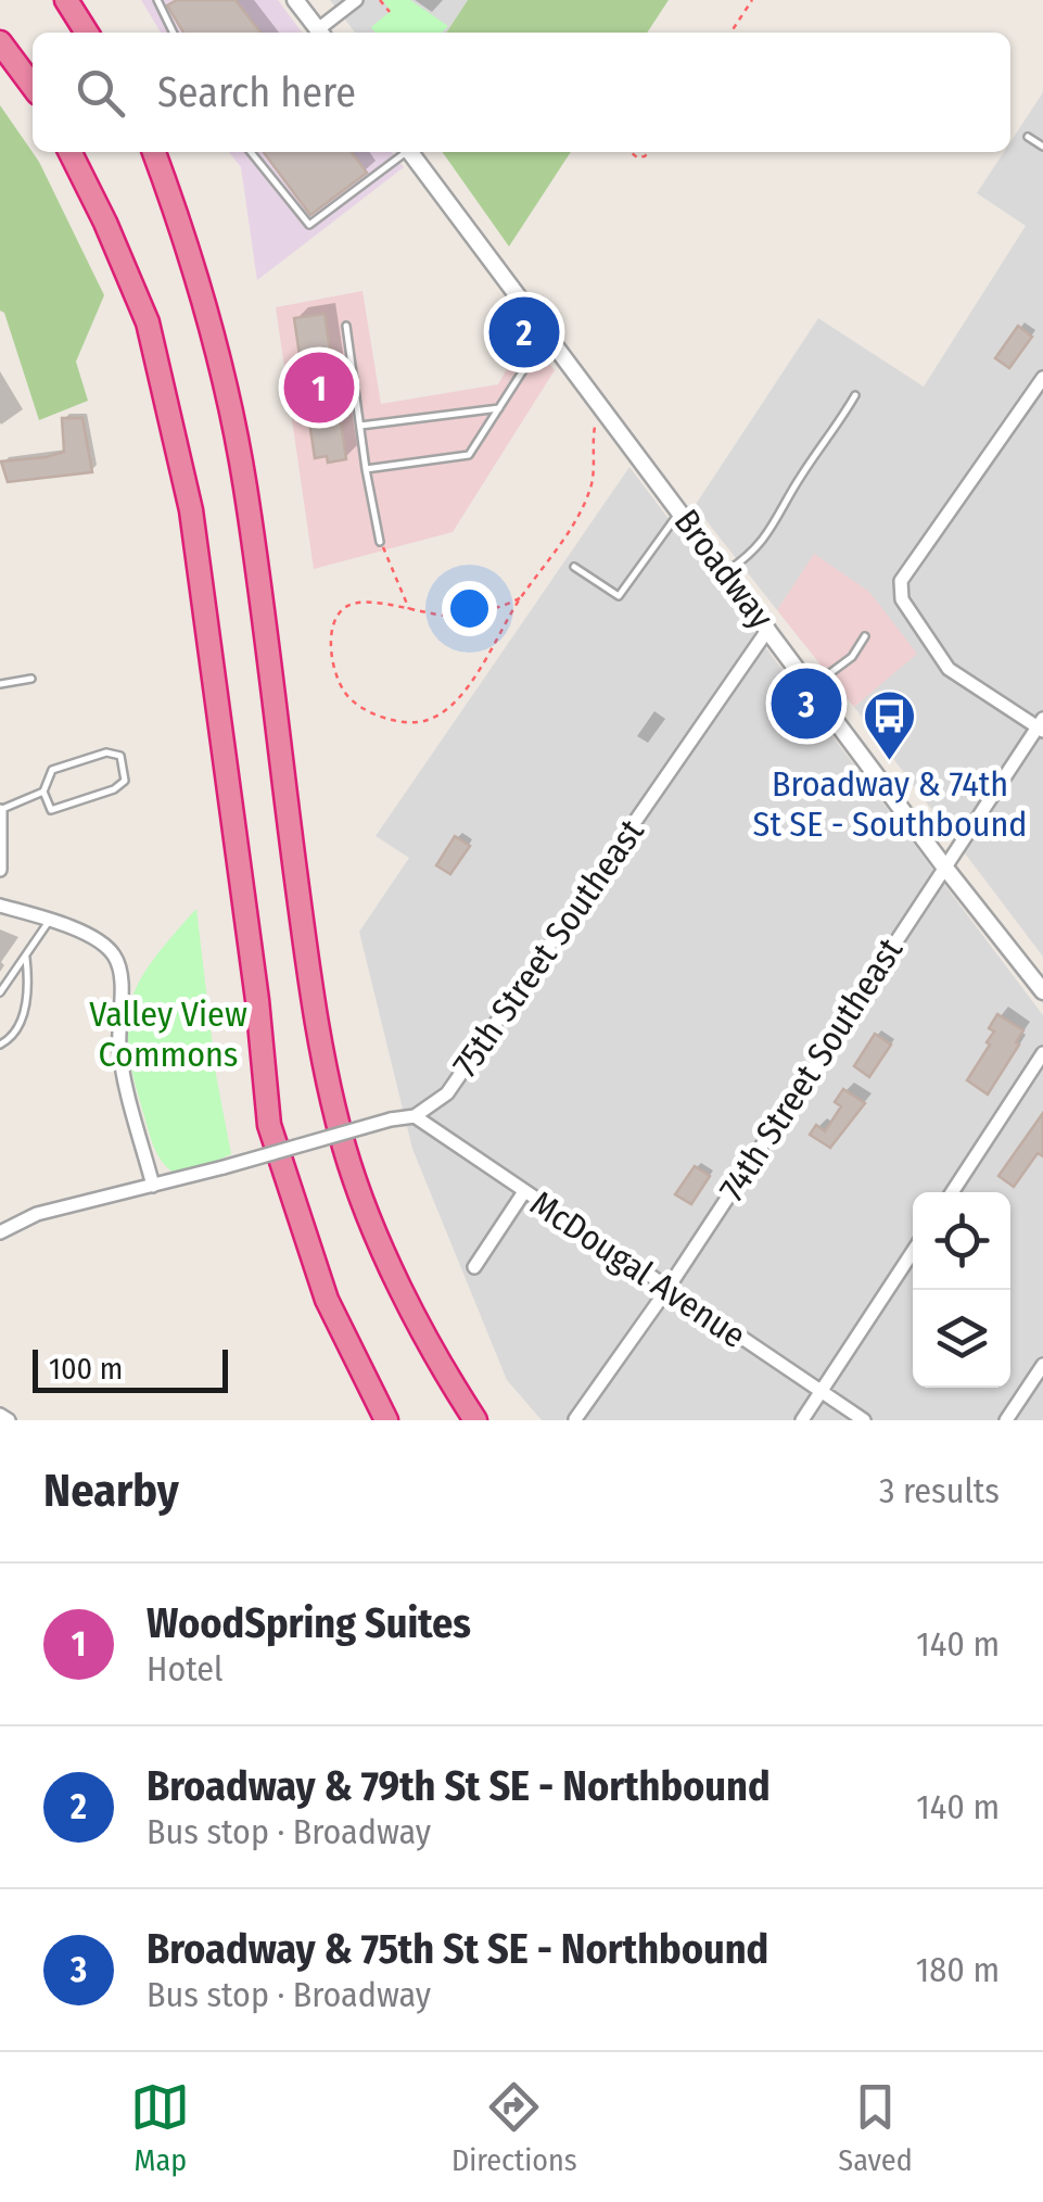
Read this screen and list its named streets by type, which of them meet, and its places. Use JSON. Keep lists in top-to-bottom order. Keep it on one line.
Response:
{"streets":{"street":["Broadway","75th Street Southeast","74th Street Southeast","McDougal Avenue"]},"crossings":[["Broadway","75th Street Southeast"],["Broadway","74th Street Southeast"],["75th Street Southeast","McDougal Avenue"],["74th Street Southeast","McDougal Avenue"]],"parks":["Valley View Commons"],"places":{"bus stop":["Broadway & 74th St SE - Southbound"]},"scale_bar":"100 m","page":{"search":"Search here","pins":["2","1","3"],"scale":"100 m","heading":["Nearby","3 results"],"list":[{"mark":"1","name":"WoodSpring Suites","note":"Hotel","value":"140 m"},{"mark":"2","name":"Broadway & 79th St SE - Northbound","note":"Bus stop · Broadway","value":"140 m"},{"mark":"3","name":"Broadway & 75th St SE - Northbound","note":"Bus stop · Broadway","value":"180 m"}],"nav":["Map","Directions","Saved"]}}
